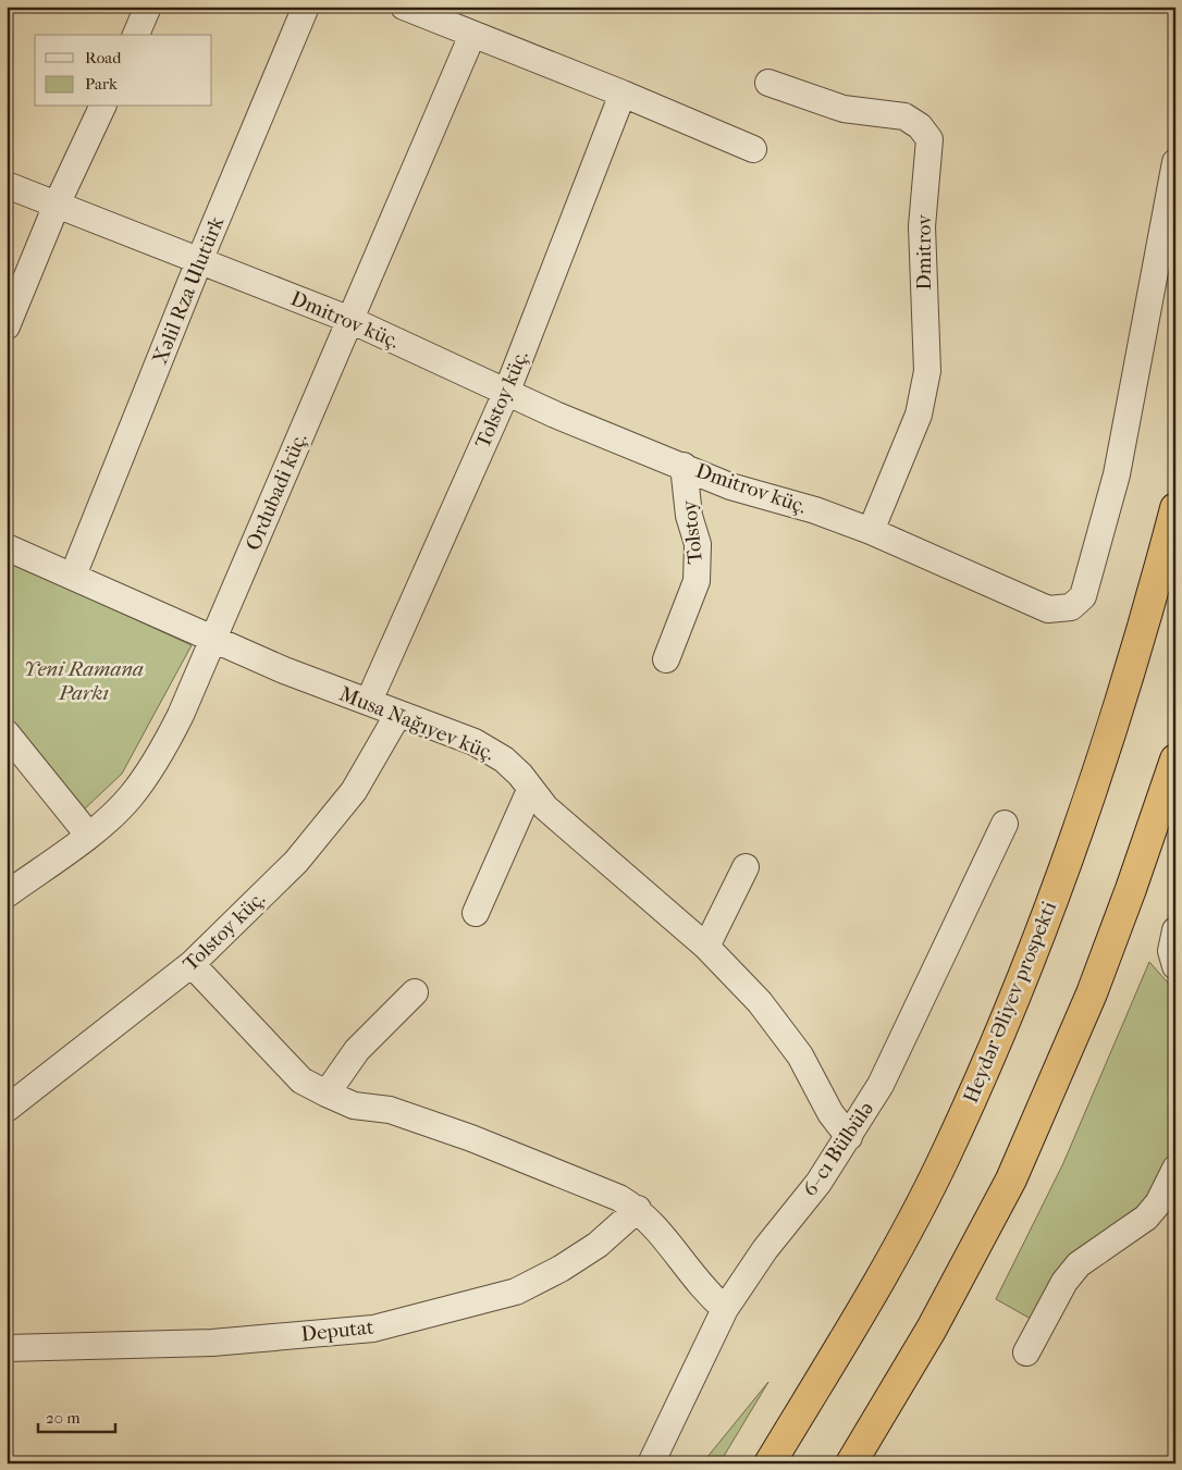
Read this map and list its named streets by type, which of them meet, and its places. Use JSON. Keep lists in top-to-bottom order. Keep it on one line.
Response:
{"streets":{"highway":["Heydər Əliyev prospekti"],"street":["Dmitrov","Xəlil Rza Ulutürk","Dmitrov küç.","Tolstoy küç.","Ordubadi küç.","Tolstoy","Musa Nağıyev küç.","6- cı Bülbülə","Deputat"]},"crossings":[["Dmitrov","Dmitrov küç."],["Xəlil Rza Ulutürk","Dmitrov küç."],["Xəlil Rza Ulutürk","Musa Nağıyev küç."],["Dmitrov küç.","Tolstoy küç."],["Dmitrov küç.","Ordubadi küç."],["Dmitrov küç.","Tolstoy"],["Tolstoy küç.","Musa Nağıyev küç."],["Ordubadi küç.","Musa Nağıyev küç."],["Musa Nağıyev küç.","6- cı Bülbülə"]],"parks":["Yeni Ramana Parkı"],"legend":["Road","Park"],"scale_bar":"20 m"}
